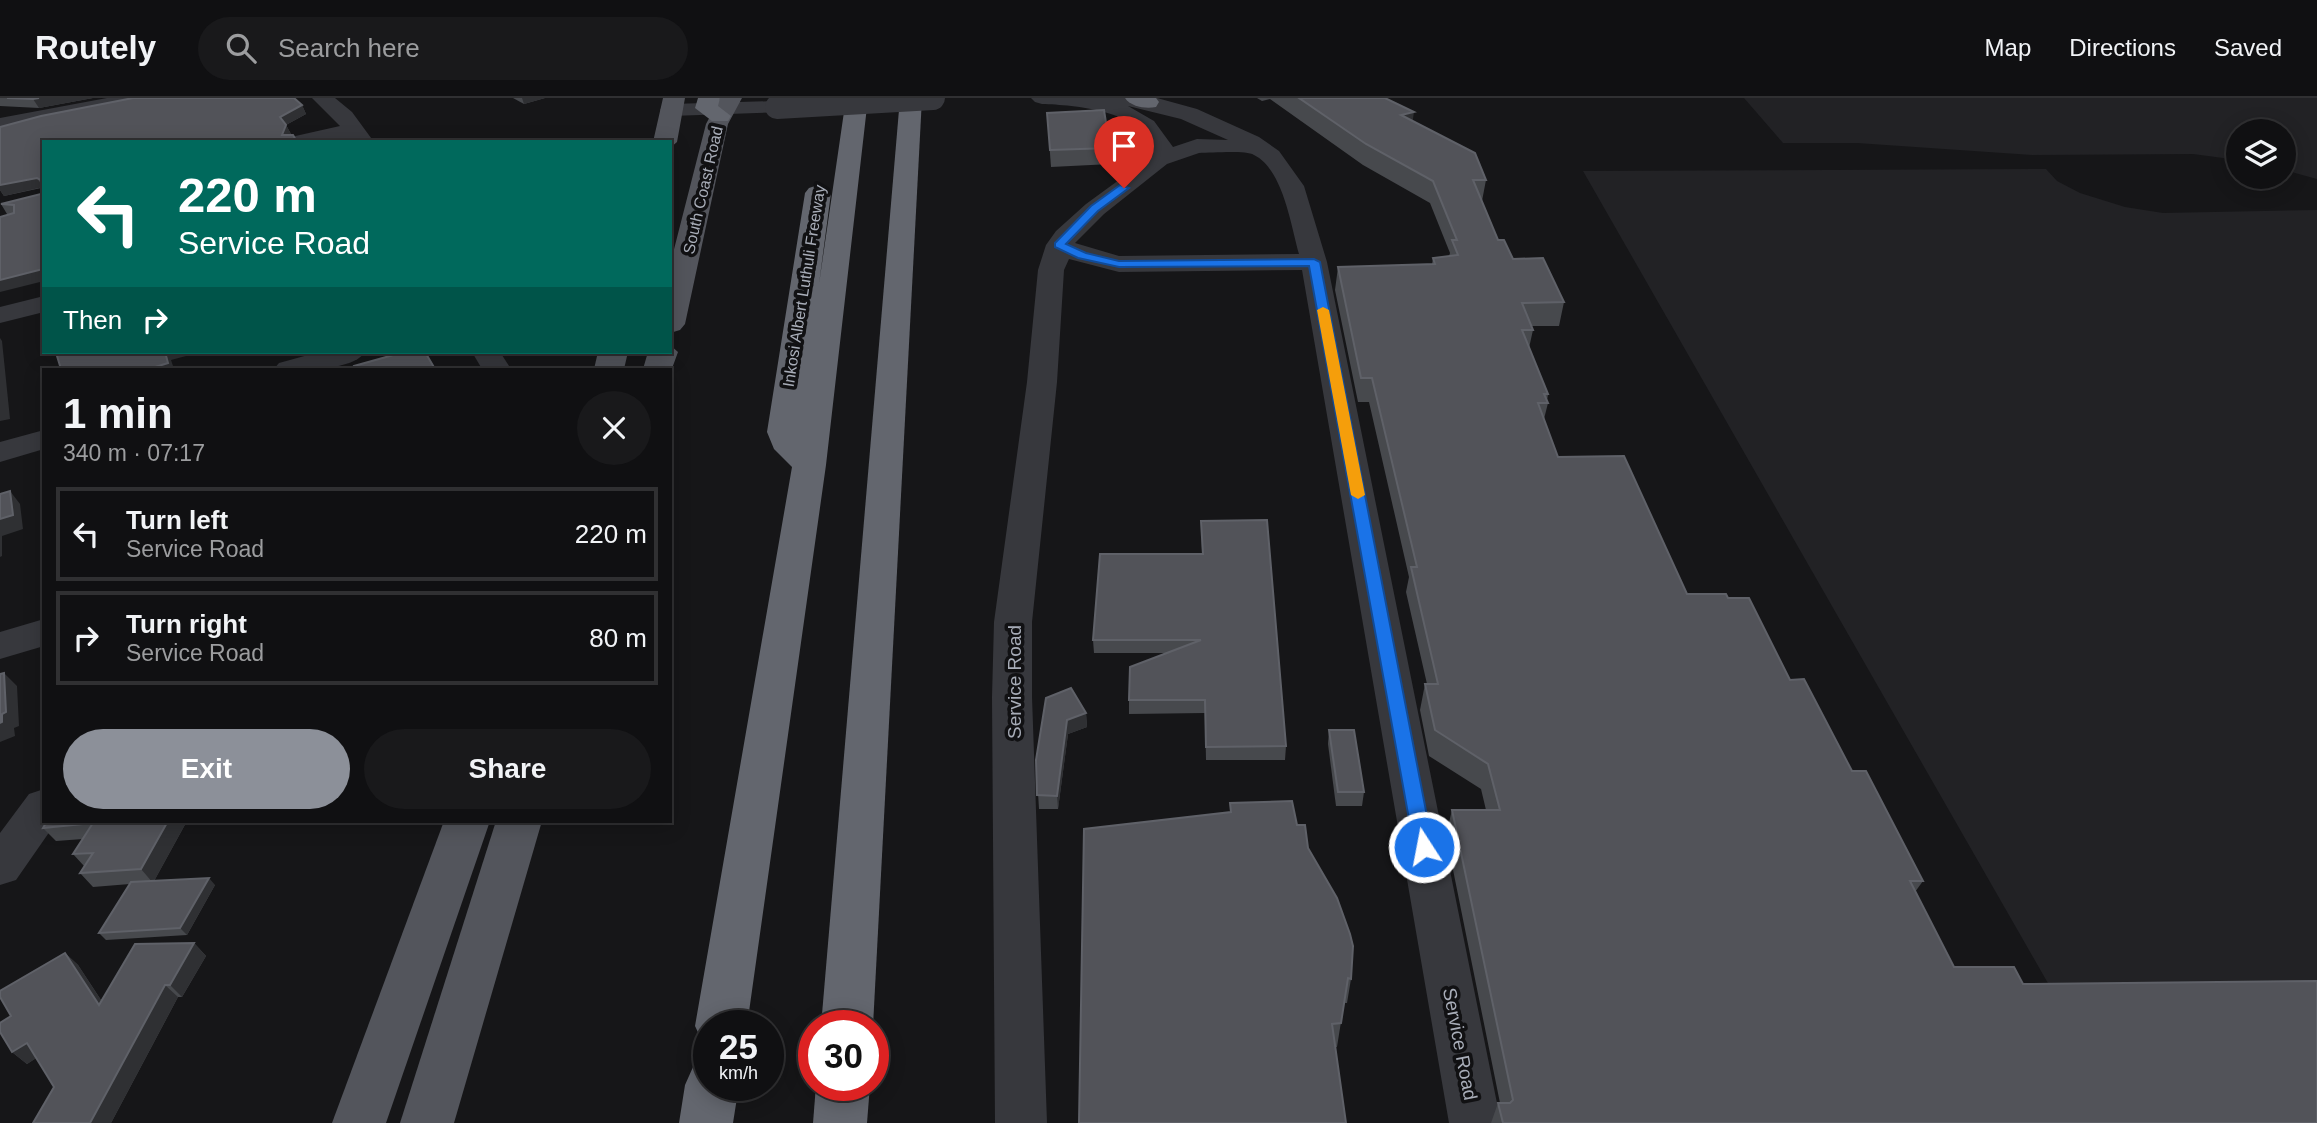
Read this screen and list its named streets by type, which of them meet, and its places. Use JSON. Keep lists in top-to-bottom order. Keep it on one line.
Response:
{"streets":{"highway":["Inkosi Albert Luthuli Freeway"],"main road":["South Coast Road"],"street":["Service Road"]},"page":{"header":"Routely","search":"Search here","nav":["Map","Directions","Saved"],"turn":["220 m","Service Road"],"then":"Then","heading":["1 min","340 m · 07:17"],"list":[{"name":"Turn left","note":"Service Road","value":"220 m"},{"name":"Turn right","note":"Service Road","value":"80 m"}],"buttons":["Exit","Share"],"speed":"25 km/h","limit":"30"}}
